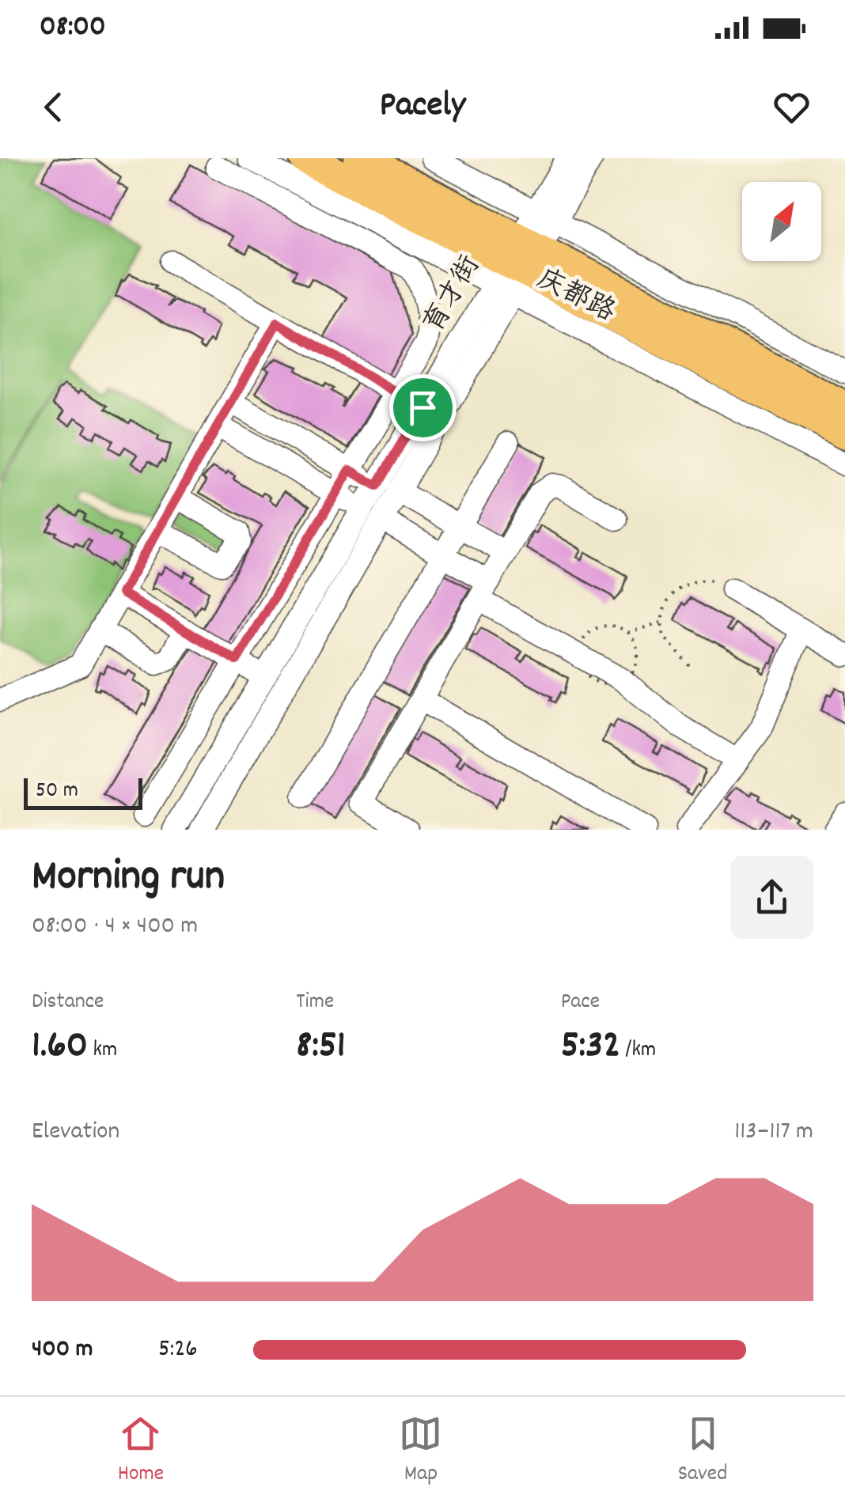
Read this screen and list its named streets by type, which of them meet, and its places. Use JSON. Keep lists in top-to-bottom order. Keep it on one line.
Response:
{"streets":{"highway":["庆都路"],"street":["育才街"]},"crossings":[["育才街","庆都路"]],"scale_bar":"50 m","north":"top right","page":{"status":"08:00","header":"Pacely","scale":"50 m","heading":["Morning run","08:00 · 4 × 400 m"],"stats":[["Distance","1.60 km"],["Time","8:51"],["Pace","5:32 /km"]],"chart":["Elevation","113–117 m"],"list":[{"name":"400 m","note":"5:26"}],"tabs":["Home","Map","Saved"]}}
